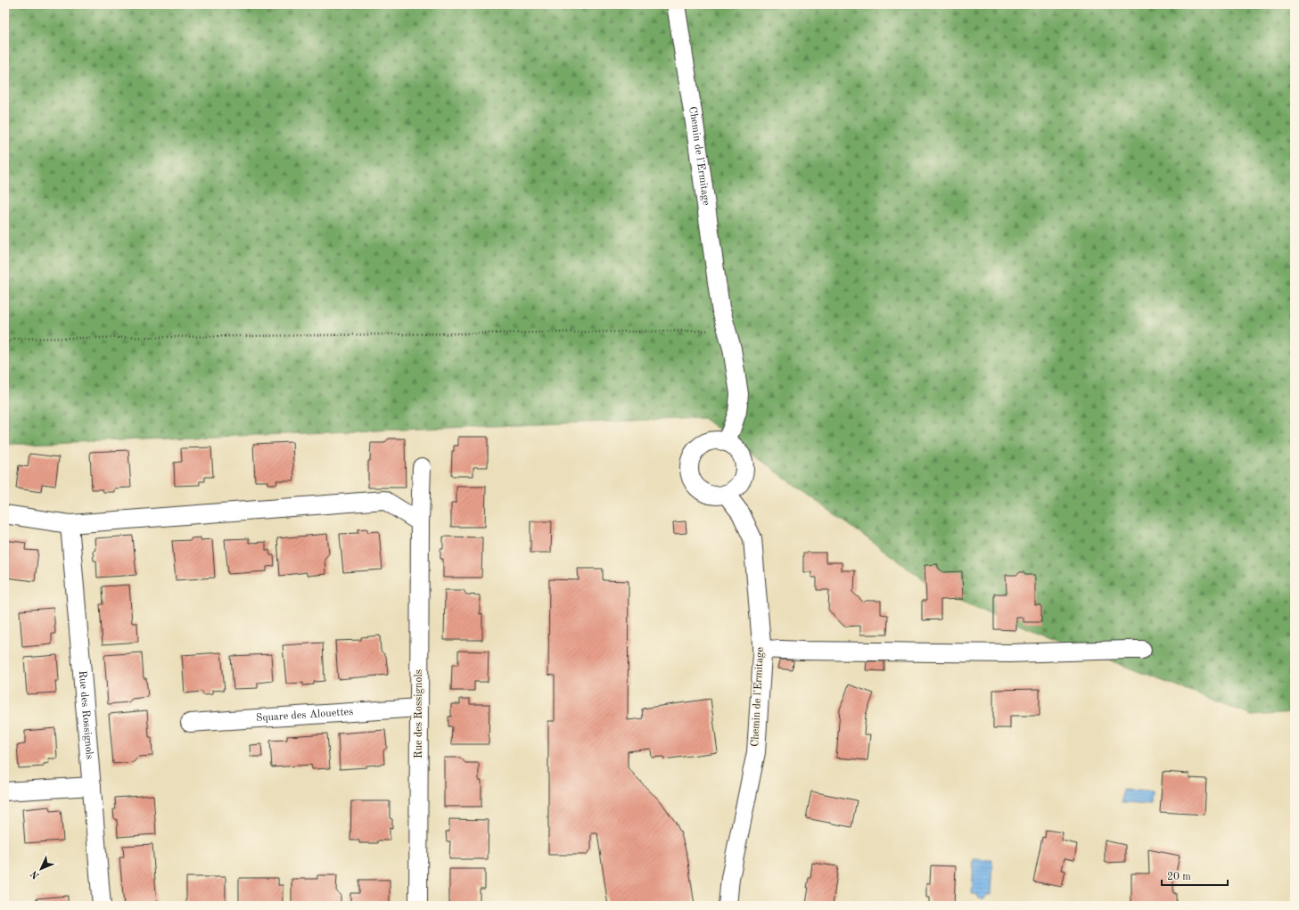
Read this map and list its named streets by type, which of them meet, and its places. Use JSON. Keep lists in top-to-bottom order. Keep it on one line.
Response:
{"streets":{"street":["Chemin de l'Ermitage","Rue des Rossignols","Square des Alouettes"]},"crossings":[["Rue des Rossignols","Square des Alouettes"]],"scale_bar":"20 m","north":"bottom left"}
